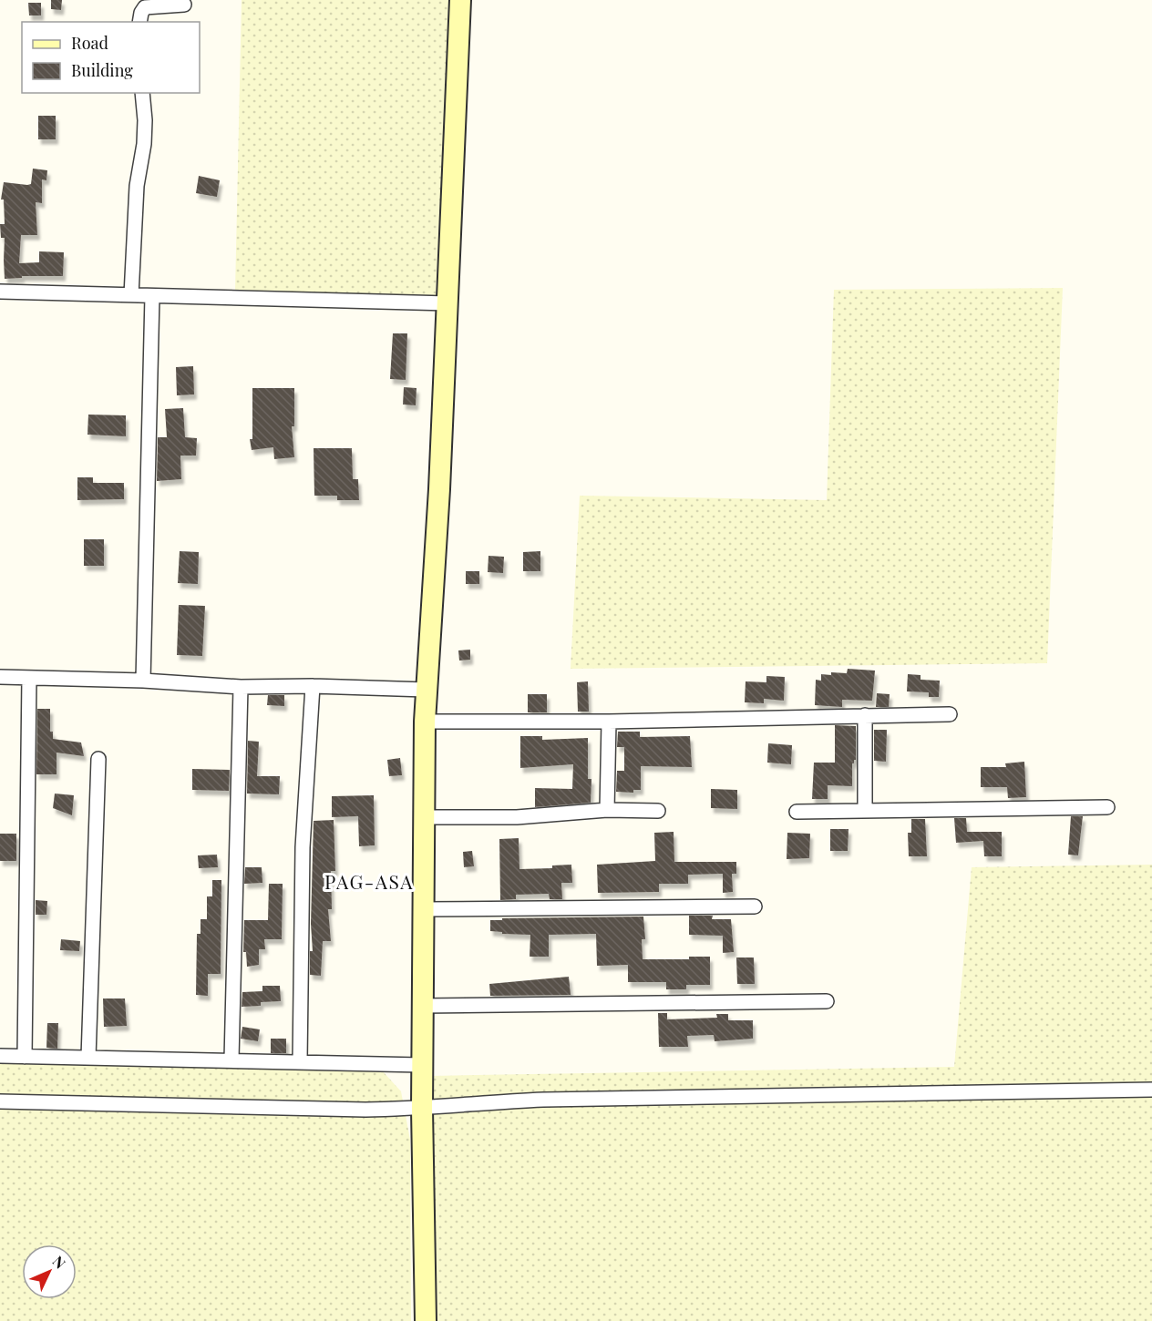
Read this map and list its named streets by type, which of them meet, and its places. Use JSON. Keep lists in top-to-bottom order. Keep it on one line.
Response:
{"districts":["PAG-ASA"],"legend":["Road","Building"],"north":"top right"}
